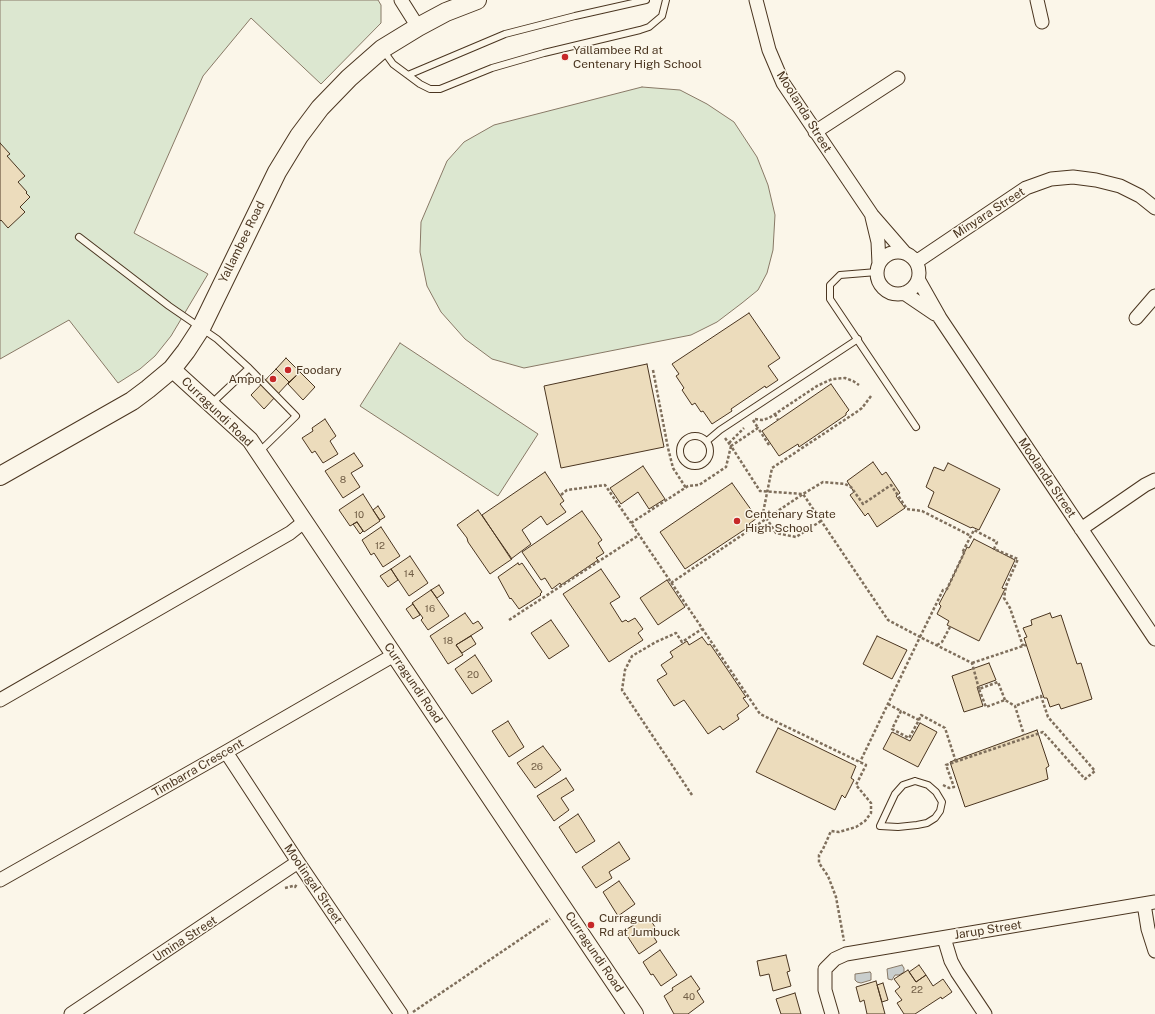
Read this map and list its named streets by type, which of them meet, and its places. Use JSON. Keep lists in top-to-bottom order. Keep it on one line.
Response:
{"streets":{"main road":["Yallambee Road"],"street":["Moolanda Street","Minyara Street","Curragundi Road","Timbarra Crescent","Moolingal Street","Jarup Street","Umina Street"]},"crossings":[["Moolanda Street","Minyara Street"],["Yallambee Road","Curragundi Road"],["Curragundi Road","Timbarra Crescent"],["Timbarra Crescent","Moolingal Street"],["Moolingal Street","Umina Street"]],"places":["Yallambee Rd at Centenary High School","Foodary","Ampol","Centenary State High School","Curragundi Rd at Jumbuck"],"house_numbers":["8","10","12","14","16","18","20","26","22","40"]}
